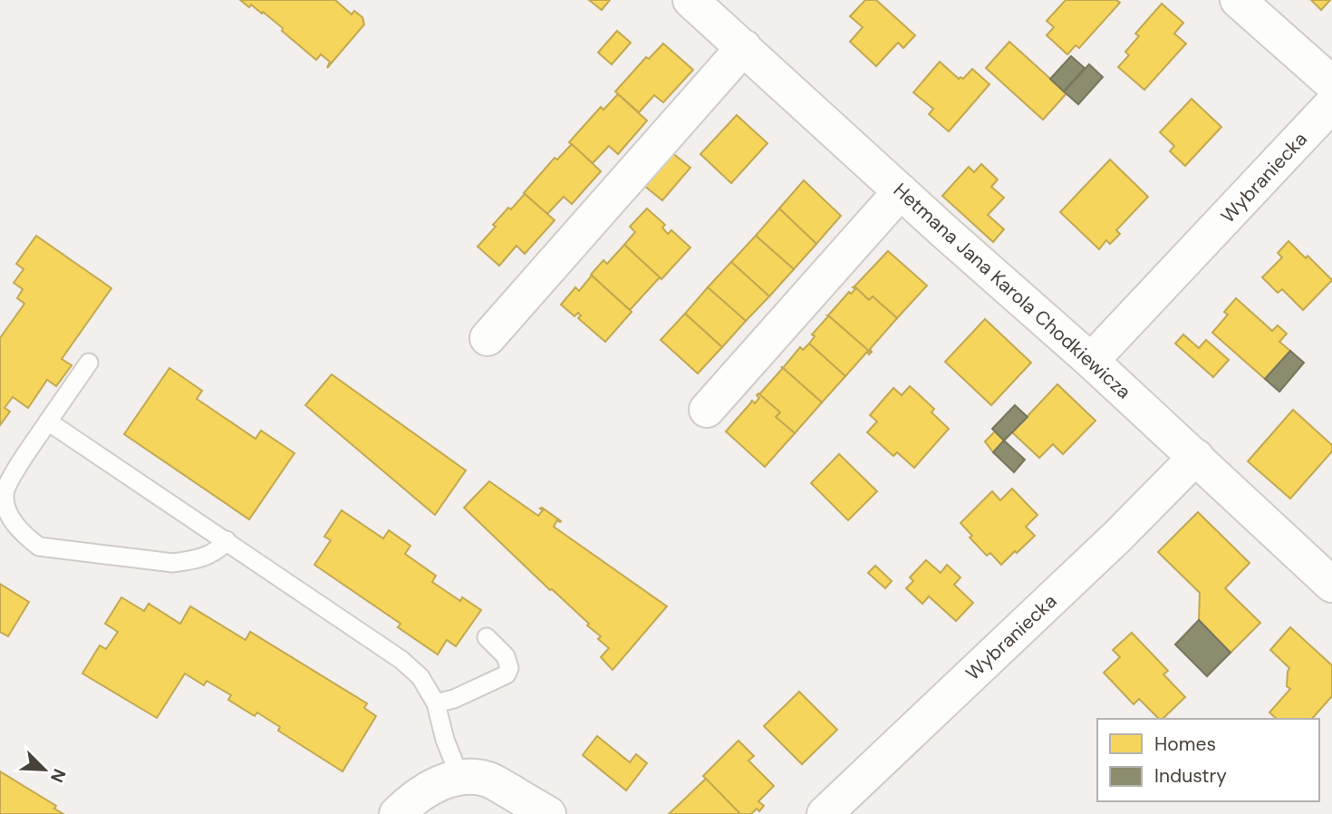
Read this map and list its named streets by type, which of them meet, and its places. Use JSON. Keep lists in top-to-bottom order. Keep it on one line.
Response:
{"streets":{"street":["Wybraniecka","Hetmana Jana Karola Chodkiewicza"]},"crossings":[["Wybraniecka","Hetmana Jana Karola Chodkiewicza"]],"legend":["Homes","Industry"],"north":"bottom right"}
